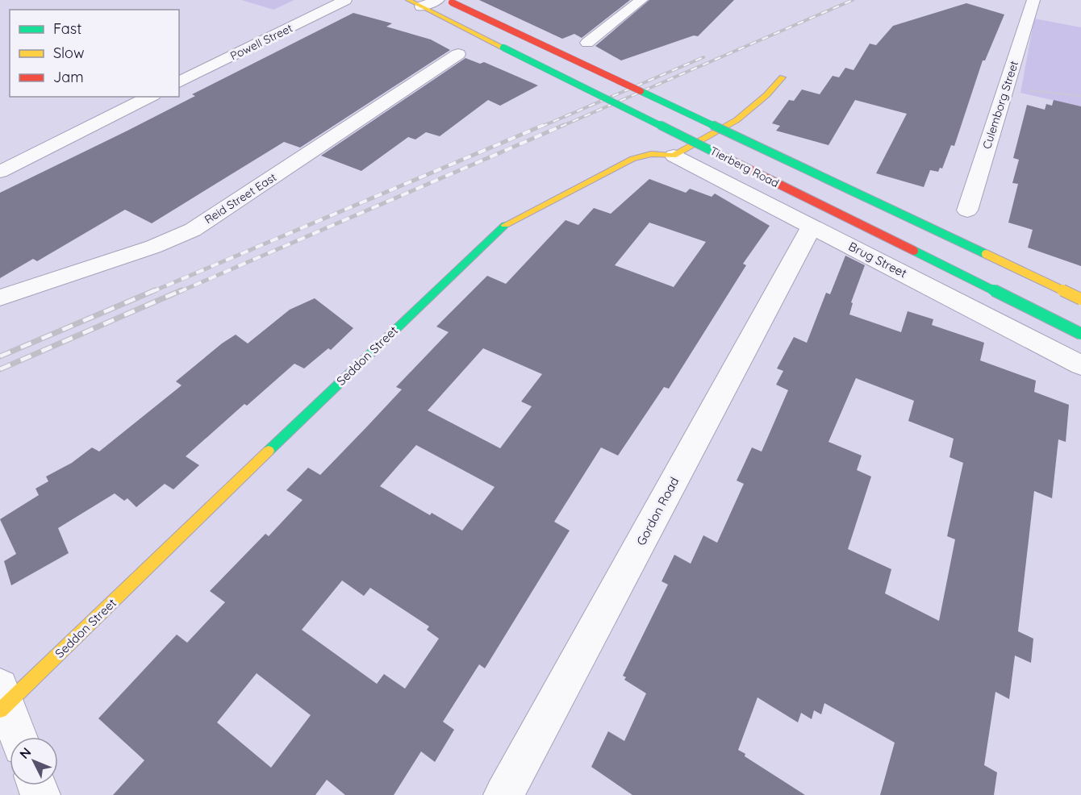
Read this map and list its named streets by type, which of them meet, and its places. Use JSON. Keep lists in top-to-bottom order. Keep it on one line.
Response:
{"streets":{"main road":["Tierberg Road","Seddon Street"],"street":["Powell Street","Culemborg Street","Reid Street East","Brug Street","Gordon Road"]},"crossings":[["Brug Street","Seddon Street"],["Brug Street","Gordon Road"]],"legend":["Fast","Slow","Jam"],"north":"top left"}
